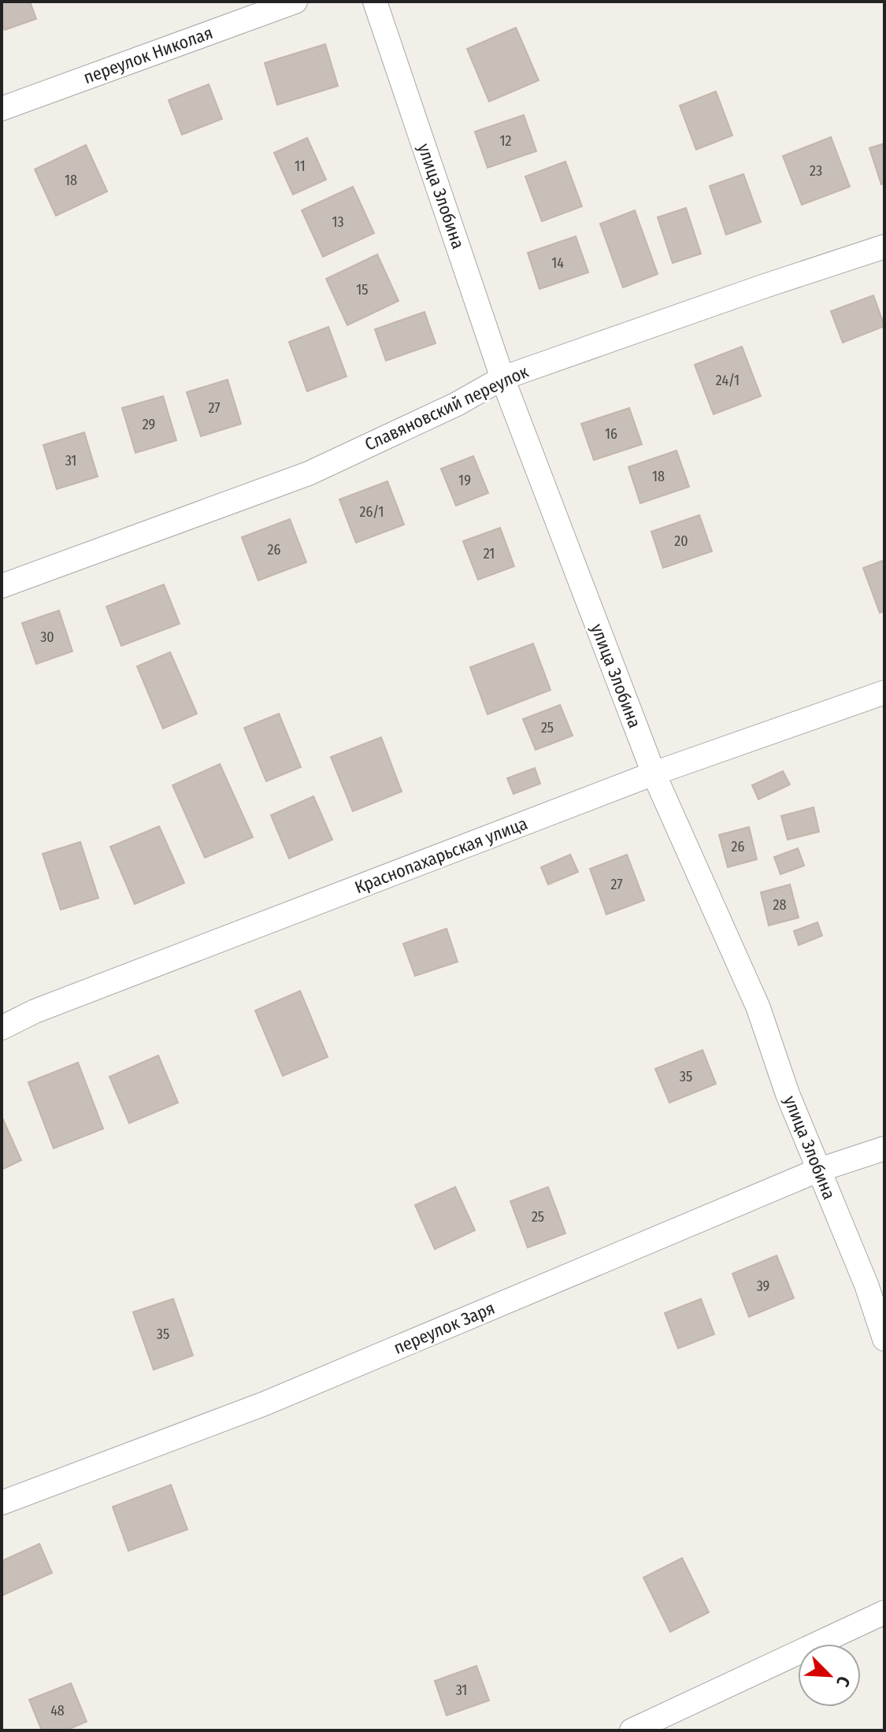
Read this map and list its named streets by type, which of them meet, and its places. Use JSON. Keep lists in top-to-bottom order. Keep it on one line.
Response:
{"streets":{"street":["переулок Николая","улица Злобина","Славяновский переулок","Краснопахарьская улица","переулок Заря"]},"crossings":[["улица Злобина","Славяновский переулок"],["улица Злобина","Краснопахарьская улица"],["улица Злобина","переулок Заря"]],"house_numbers":["12","11","23","18","13","14","15","24/1","27","29","16","31","18","19","26/1","20","26","21","30","25","26","27","28","35","25","39","35","31","48"],"north":"bottom right"}
